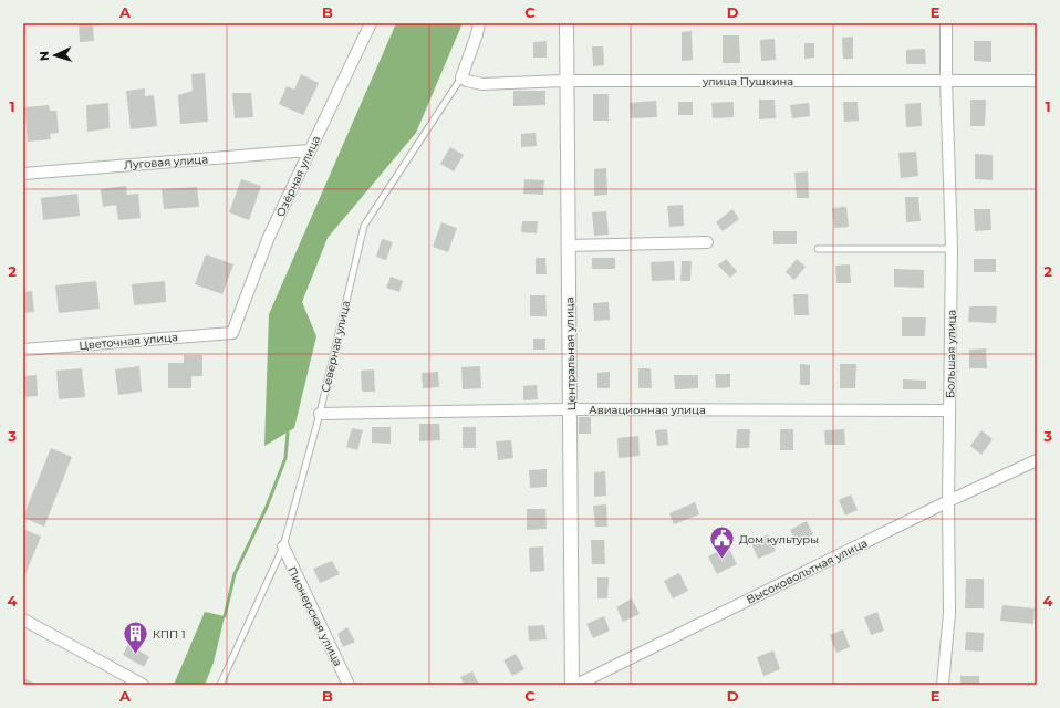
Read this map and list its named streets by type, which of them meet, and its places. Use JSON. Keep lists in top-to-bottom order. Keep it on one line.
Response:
{"streets":{"street":["улица Пушкина","Луговая улица","Озёрная улица","Цветочная улица","Северная улица","Центральная улица","Большая улица","Авиационная улица","Высоковольтная улица","Пионерская улица"]},"crossings":[["улица Пушкина","Северная улица"],["улица Пушкина","Центральная улица"],["улица Пушкина","Большая улица"],["Луговая улица","Озёрная улица"],["Озёрная улица","Цветочная улица"],["Северная улица","Авиационная улица"],["Северная улица","Пионерская улица"],["Центральная улица","Авиационная улица"],["Большая улица","Авиационная улица"],["Большая улица","Высоковольтная улица"]],"places":{"public building":["Дом культуры"],"building":["КПП 1"]},"north":"left","grid":{"columns":["A","B","C","D","E"],"rows":["1","2","3","4"]}}
